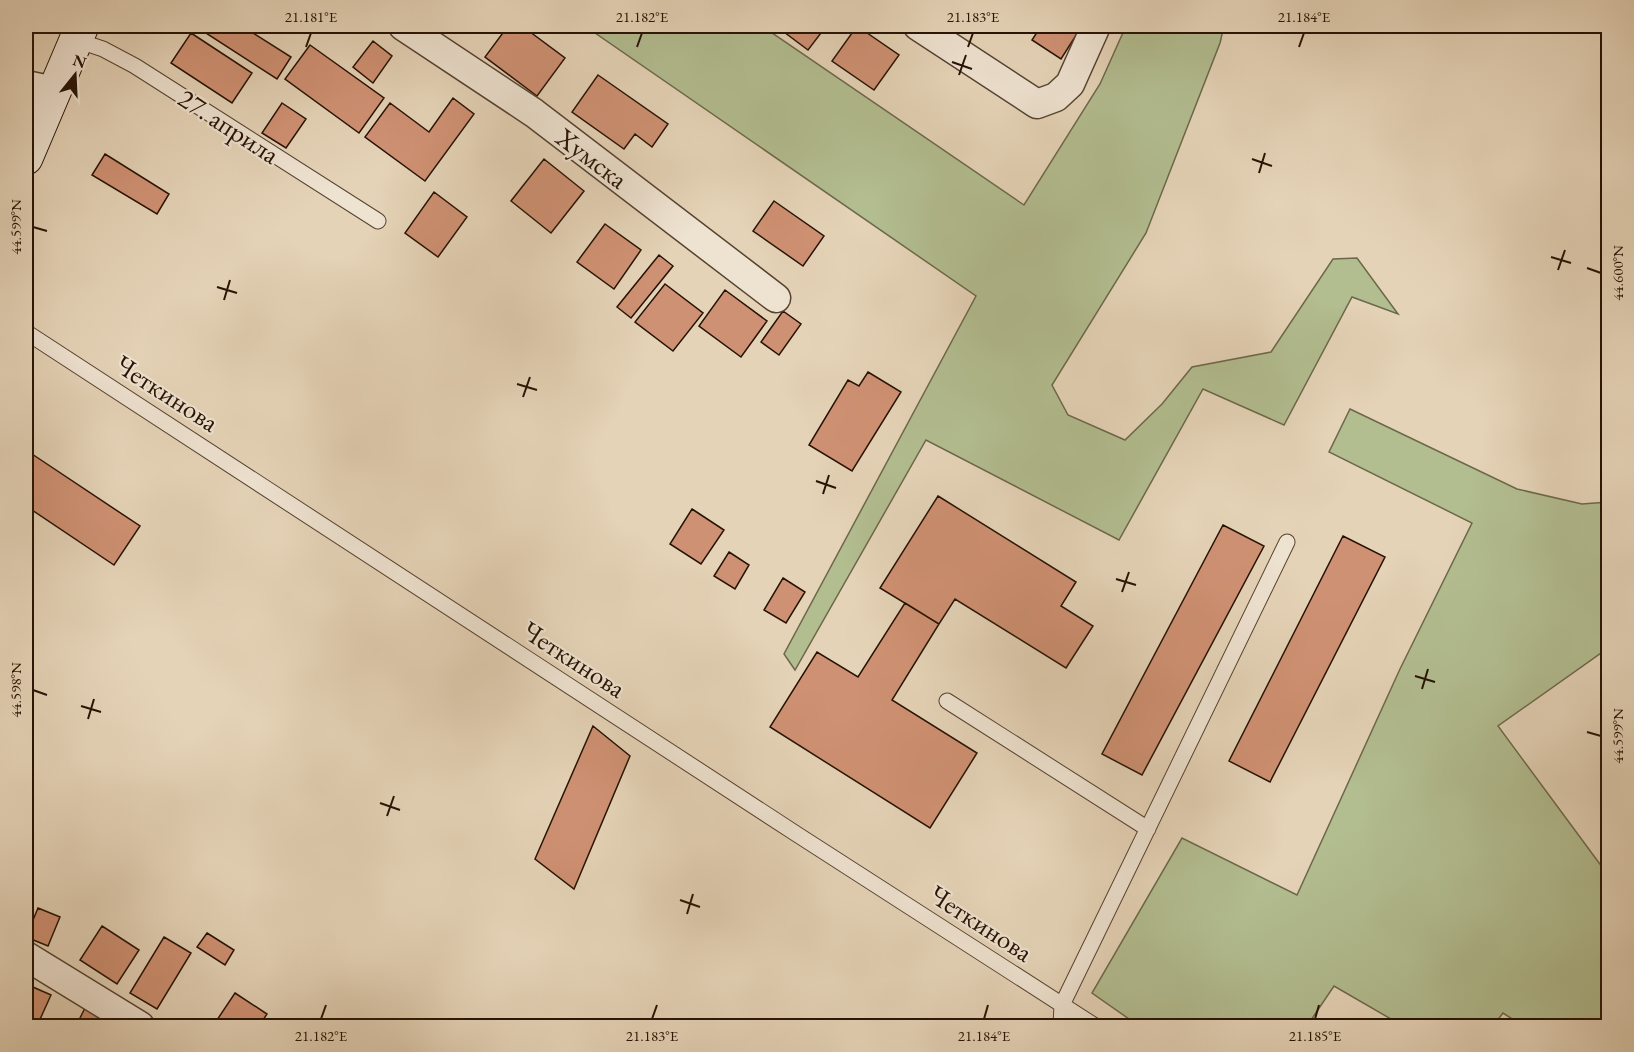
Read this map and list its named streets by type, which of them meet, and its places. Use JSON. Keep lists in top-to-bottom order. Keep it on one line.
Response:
{"streets":{"main road":["27. априла"],"street":["Хумска"],"lane":["Четкинова"]},"north":"top","coordinates":["21.181°E","21.182°E","21.183°E","21.184°E","44.599°N","44.600°N","44.598°N","21.185°E"]}
